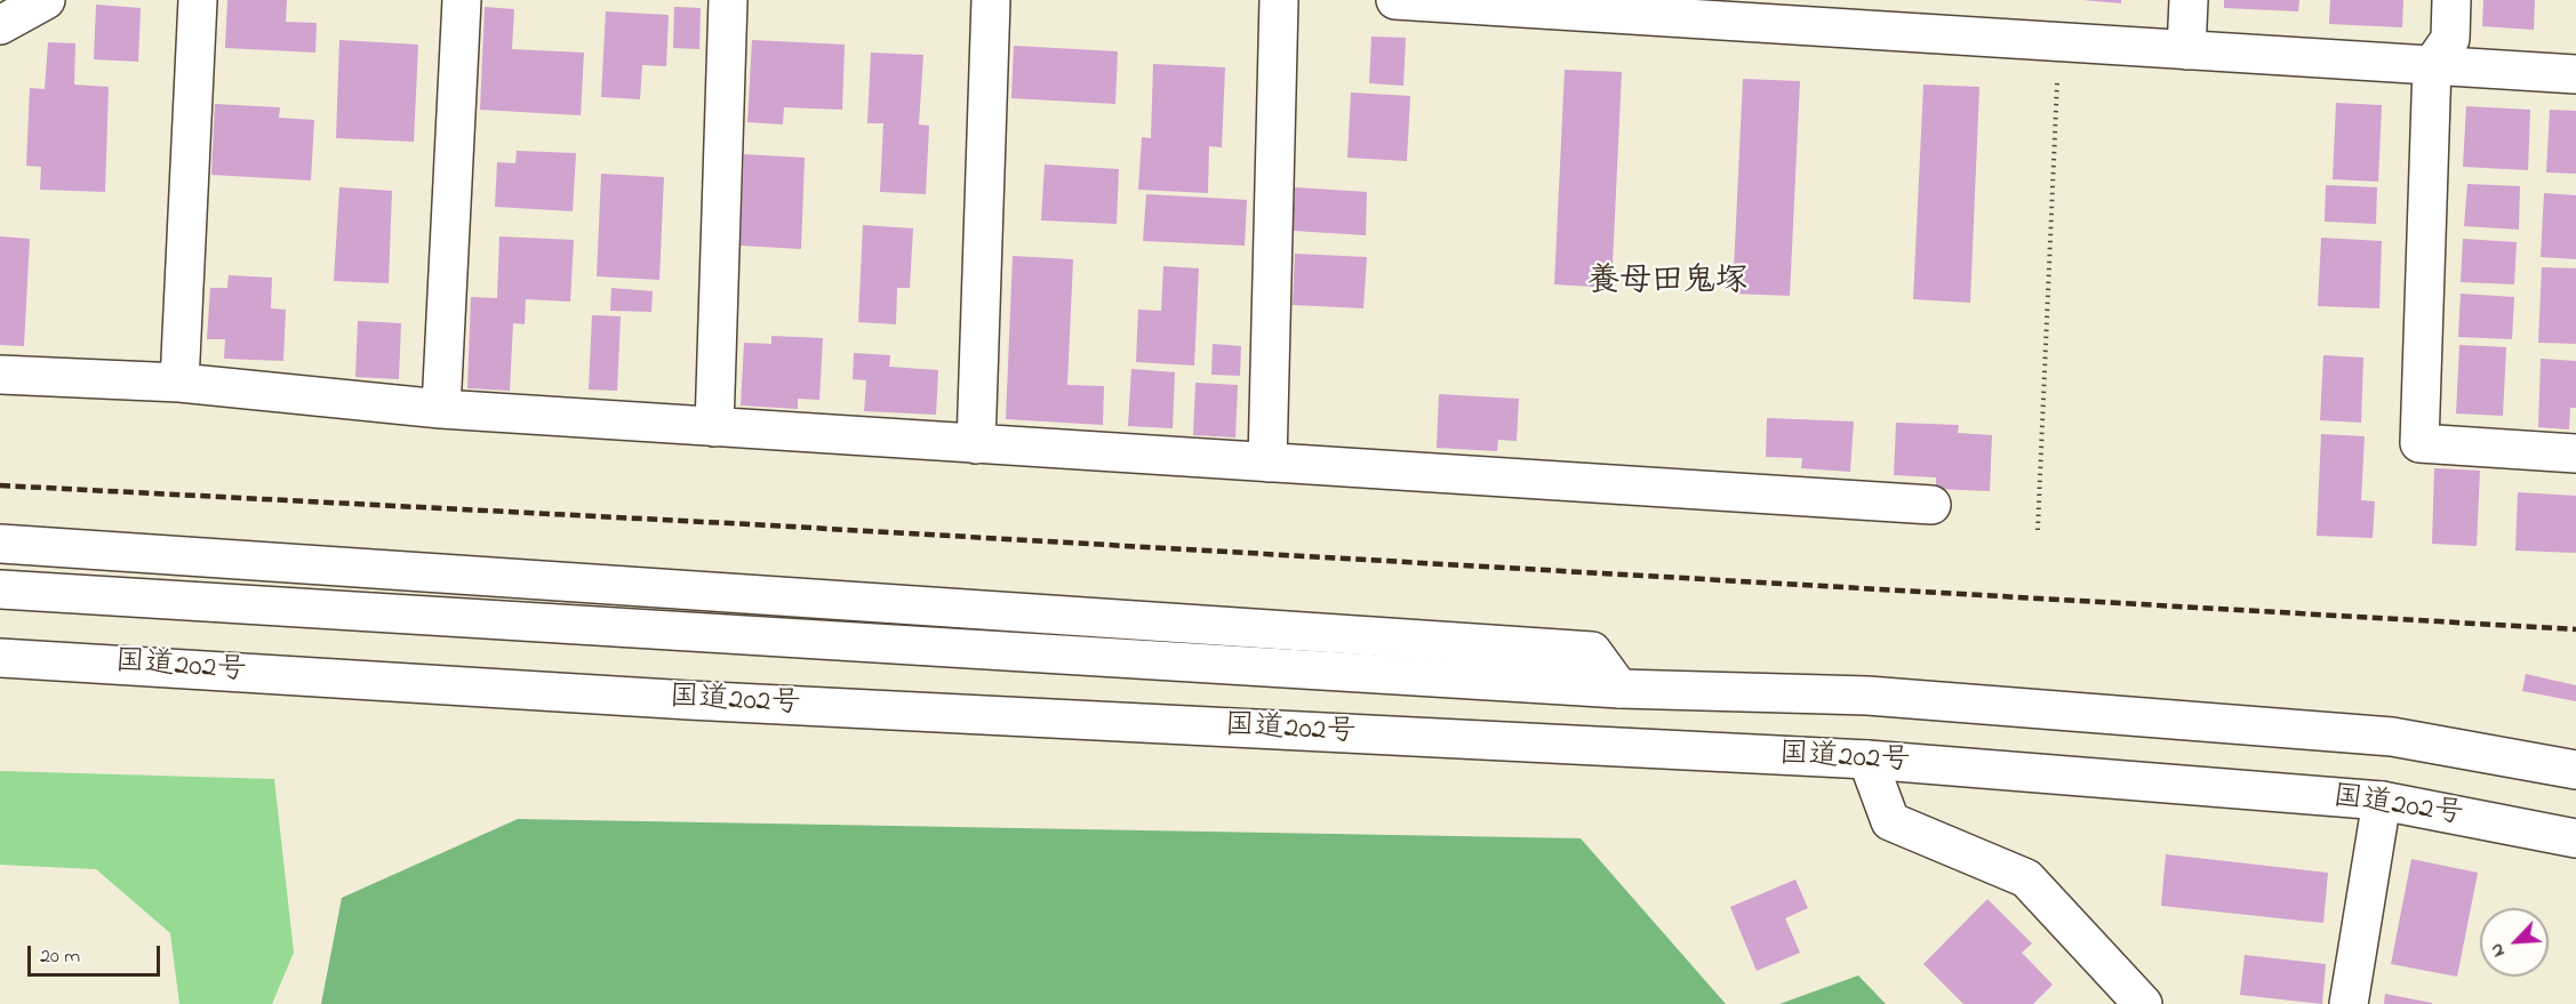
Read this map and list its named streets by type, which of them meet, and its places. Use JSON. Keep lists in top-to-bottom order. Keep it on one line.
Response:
{"streets":{"main road":["国道202号"]},"districts":["養母田鬼塚"],"scale_bar":"20 m","north":"bottom left"}
